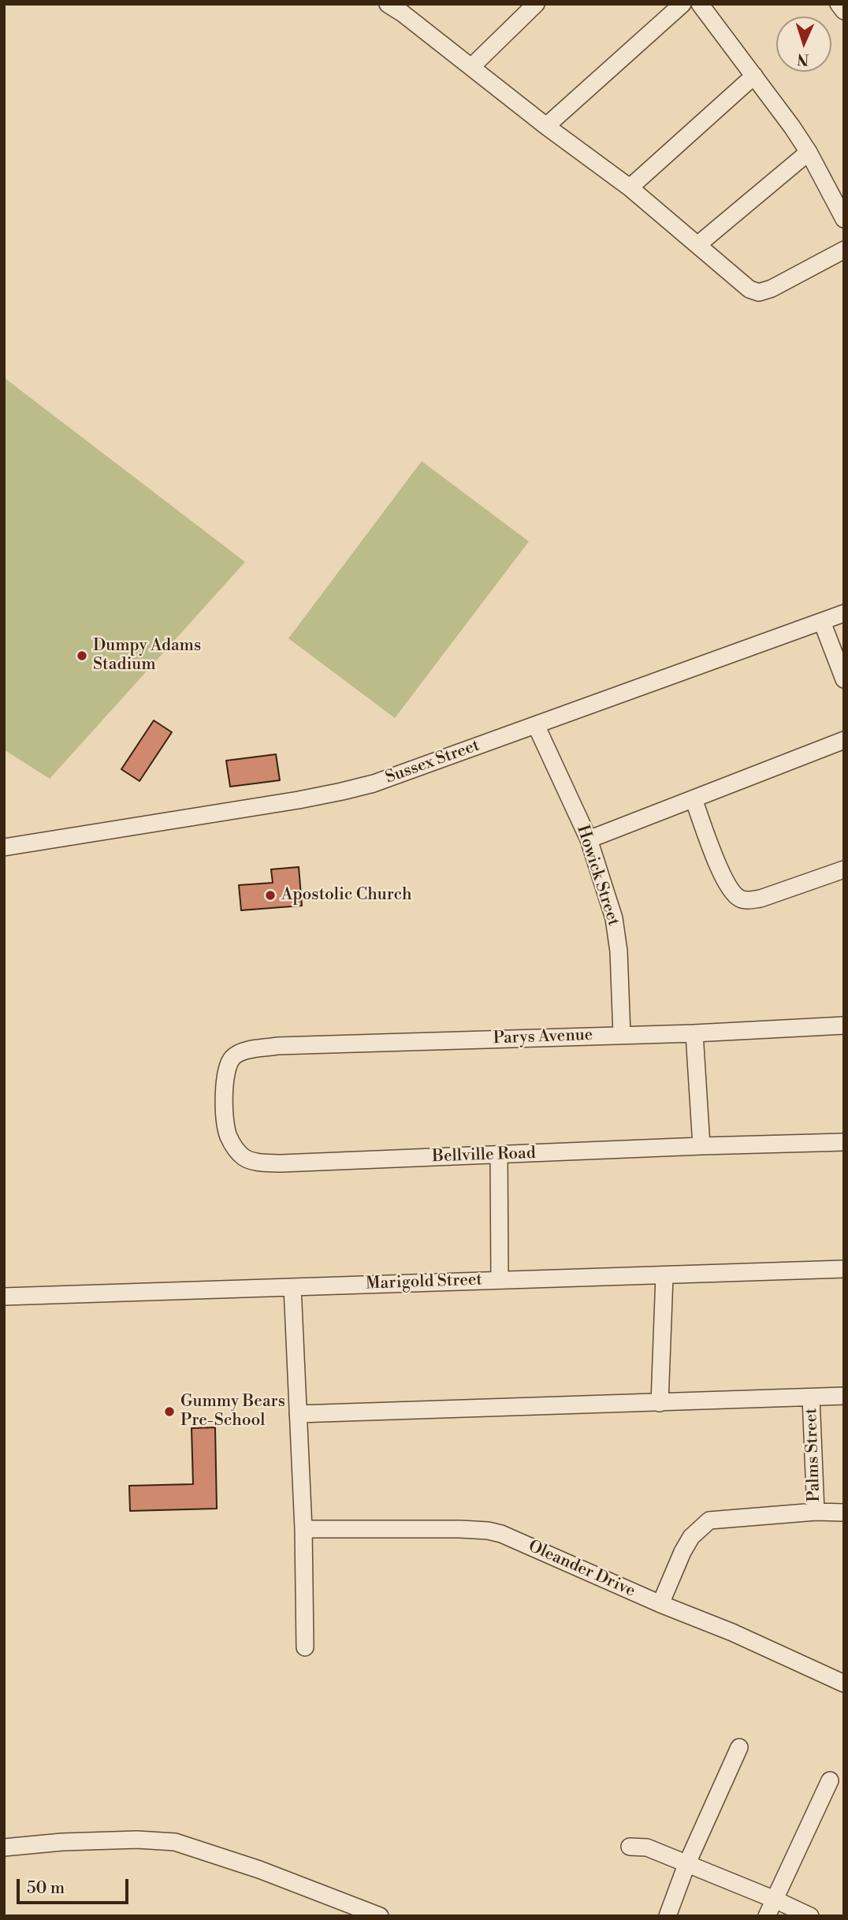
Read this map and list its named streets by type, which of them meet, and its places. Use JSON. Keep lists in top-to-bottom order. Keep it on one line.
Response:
{"streets":{"street":["Sussex Street","Howick Street","Parys Avenue","Bellville Road","Marigold Street","Palms Street","Oleander Drive"]},"crossings":[["Sussex Street","Howick Street"],["Howick Street","Parys Avenue"],["Parys Avenue","Bellville Road"]],"places":["Dumpy Adams Stadium","Apostolic Church","Gummy Bears Pre-School"],"scale_bar":"50 m","north":"bottom"}
